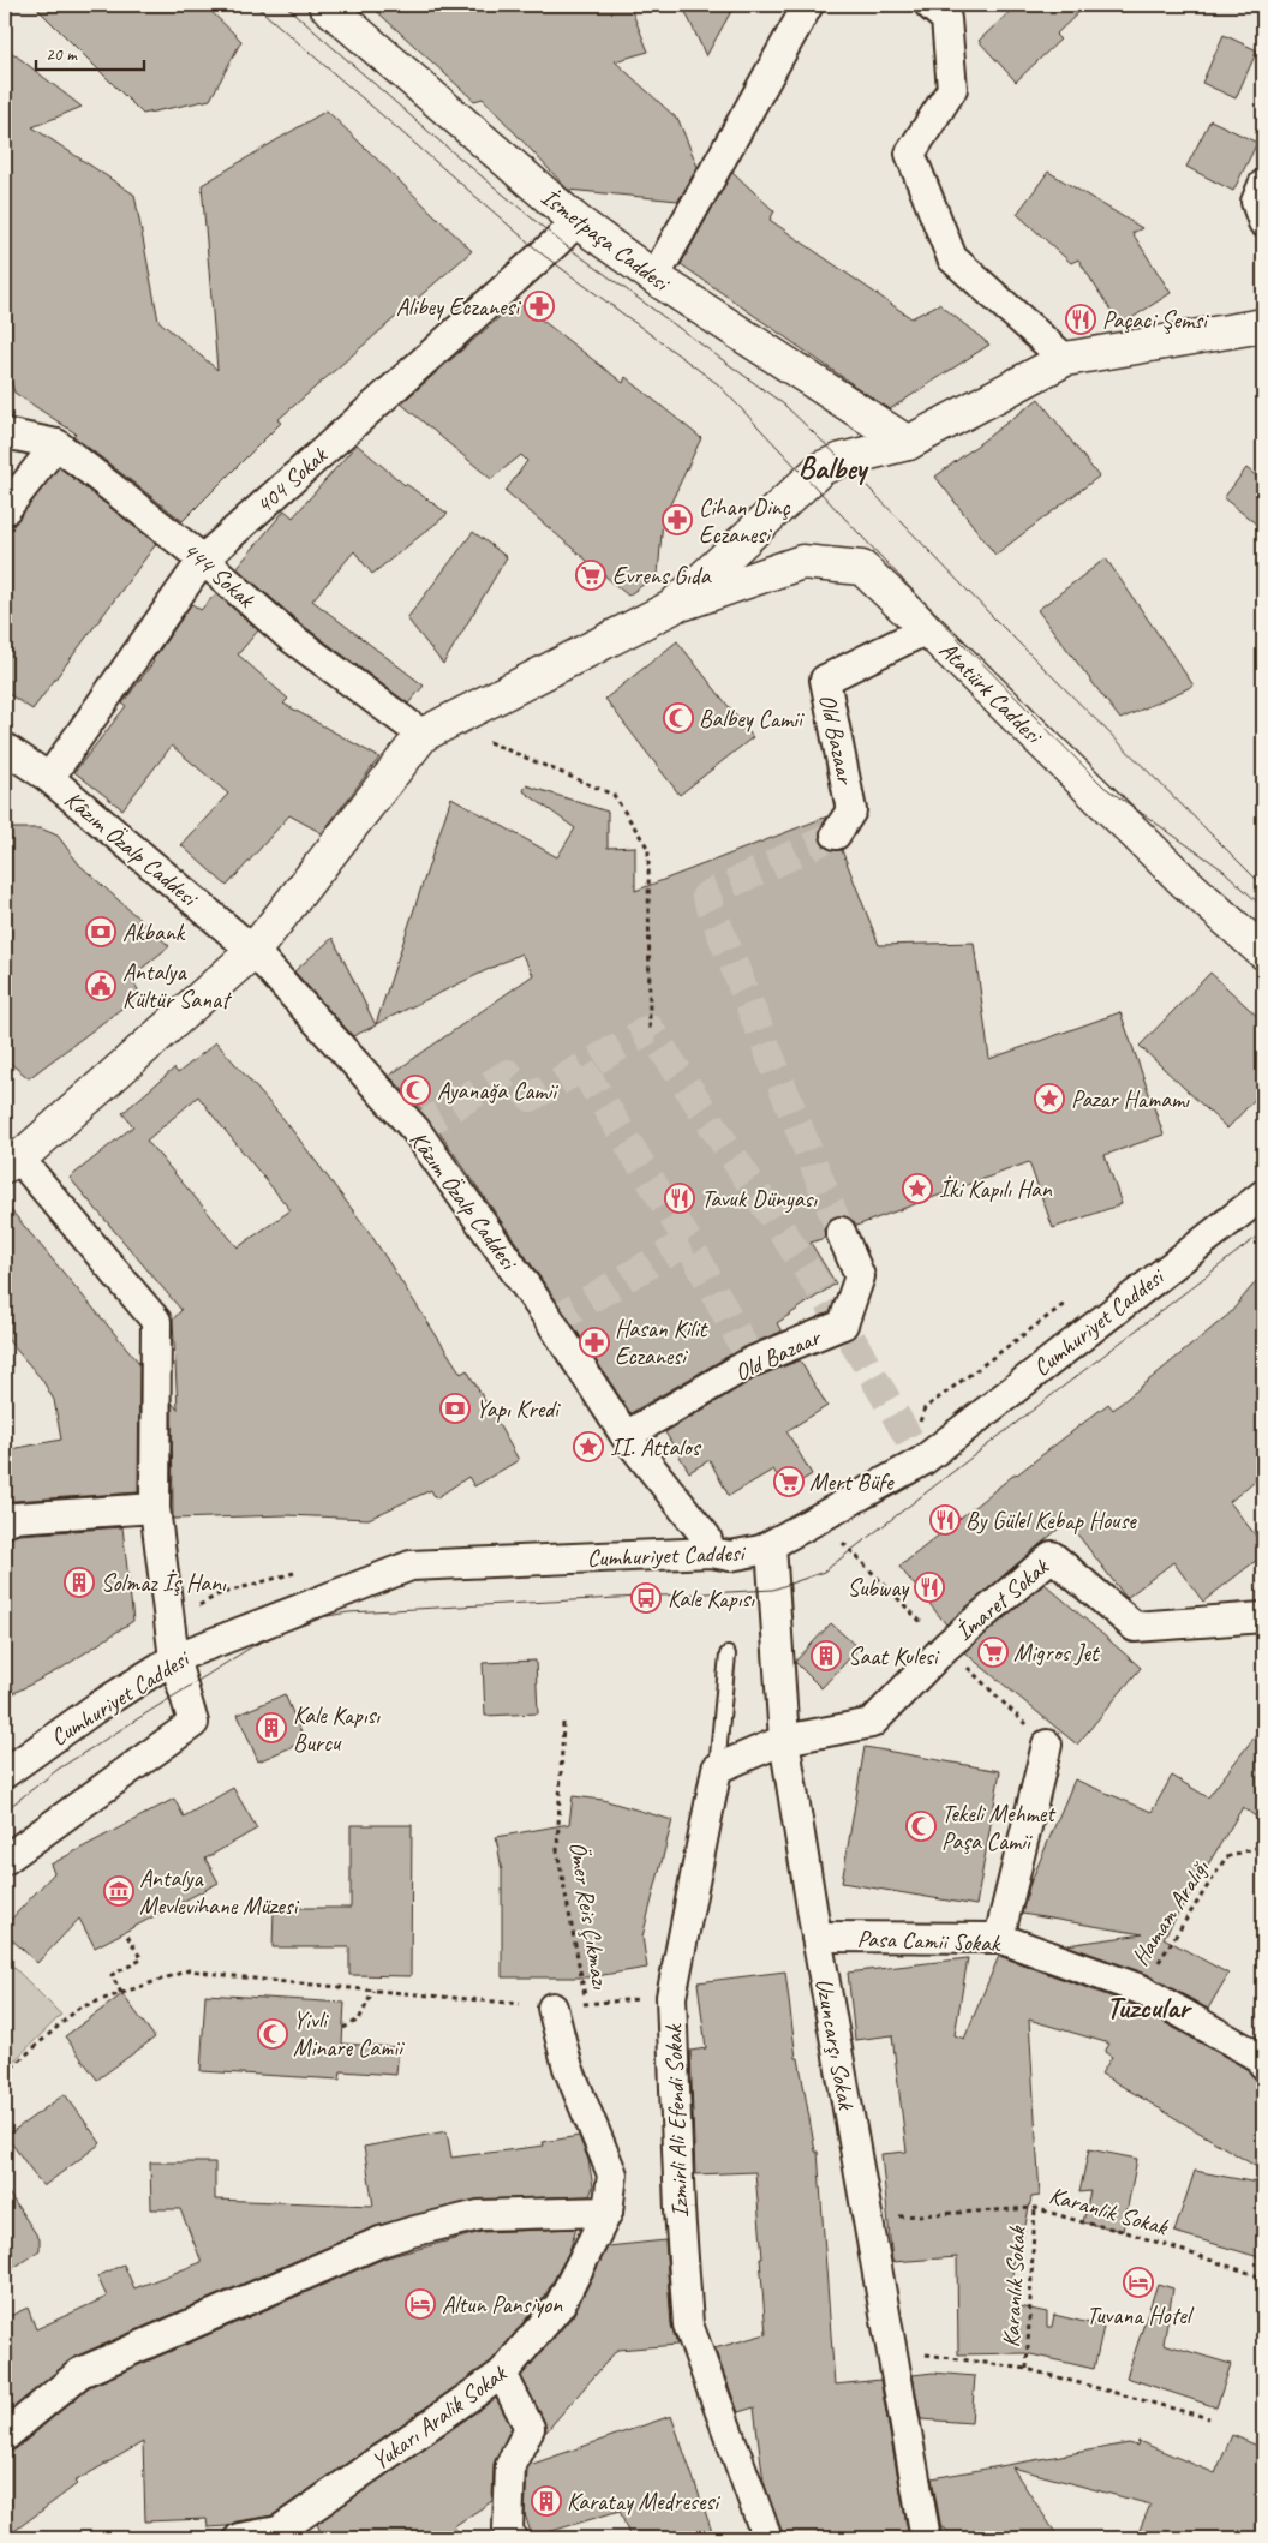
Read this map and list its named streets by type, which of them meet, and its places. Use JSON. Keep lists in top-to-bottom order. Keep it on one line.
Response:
{"streets":{"main road":["İsmetpaşa Caddesi","Atatürk Caddesi"],"street":["404 Sokak","444 Sokak","Old Bazaar","Kâzım Özalp Caddesi","Cumhuriyet Caddesi","İmaret Sokak","Pasa Camii Sokak","Uzuncarşı Sokak","Izmirli Ali Efendi Sokak","Yukarı Aralik Sokak"],"path":["Hamam Aralığı","Ömer Reis Çıkmazı","Karanlik Sokak","Karanlık Sokak"]},"crossings":[["İsmetpaşa Caddesi","404 Sokak"],["404 Sokak","444 Sokak"],["404 Sokak","Kâzım Özalp Caddesi"],["Atatürk Caddesi","Old Bazaar"],["Old Bazaar","Kâzım Özalp Caddesi"],["Kâzım Özalp Caddesi","Cumhuriyet Caddesi"],["Cumhuriyet Caddesi","Uzuncarşı Sokak"],["İmaret Sokak","Uzuncarşı Sokak"],["Hamam Aralığı","Pasa Camii Sokak"],["Pasa Camii Sokak","Uzuncarşı Sokak"],["Uzuncarşı Sokak","Karanlik Sokak"],["Karanlik Sokak","Karanlık Sokak"]],"districts":["Balbey","Tuzcular"],"places":{"pharmacy":["Alibey Eczanesi","Cihan Dinç Eczanesi","Hasan Kilit Eczanesi"],"restaurant":["Paçaci Şemsi","Tavuk Dünyası","By Gülel Kebap House","Subway"],"supermarket":["Evrens Gıda","Mert Büfe","Migros Jet"],"mosque":["Balbey Camii","Ayanağa Camii","Tekeli Mehmet Paşa Camii","Yivli Minare Camii"],"bank":["Akbank","Yapı Kredi"],"public building":["Antalya Kültür Sanat"],"place":["Pazar Hamamı","İki Kapılı Han","II. Attalos"],"building":["Solmaz İş Hanı","Saat Kulesi","Kale Kapısı Burcu","Karatay Medresesi"],"bus stop":["Kale Kapısı"],"museum":["Antalya Mevlevihane Müzesi"],"hotel":["Tuvana Hotel","Altun Pansiyon"]},"scale_bar":"20 m"}
